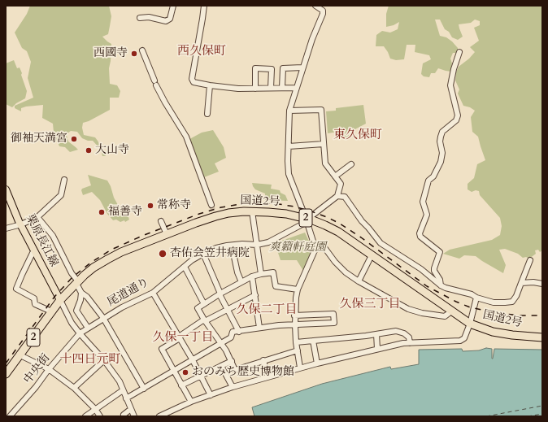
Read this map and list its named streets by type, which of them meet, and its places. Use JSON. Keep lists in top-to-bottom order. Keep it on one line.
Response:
{"streets":{"highway":["国道2号","2"],"main road":["栗原長江線"],"street":["尾道通り","中央街"]},"crossings":[["国道2号","栗原長江線"],["国道2号","尾道通り"],["尾道通り","中央街"]],"districts":["西久保町","東久保町","久保三丁目","久保二丁目","久保一丁目","十四日元町"],"parks":["爽籟軒庭園"],"places":["西國寺","御袖天満宮","大山寺","常称寺","福善寺","杏佑会笠井病院","おのみち歴史博物館"]}
